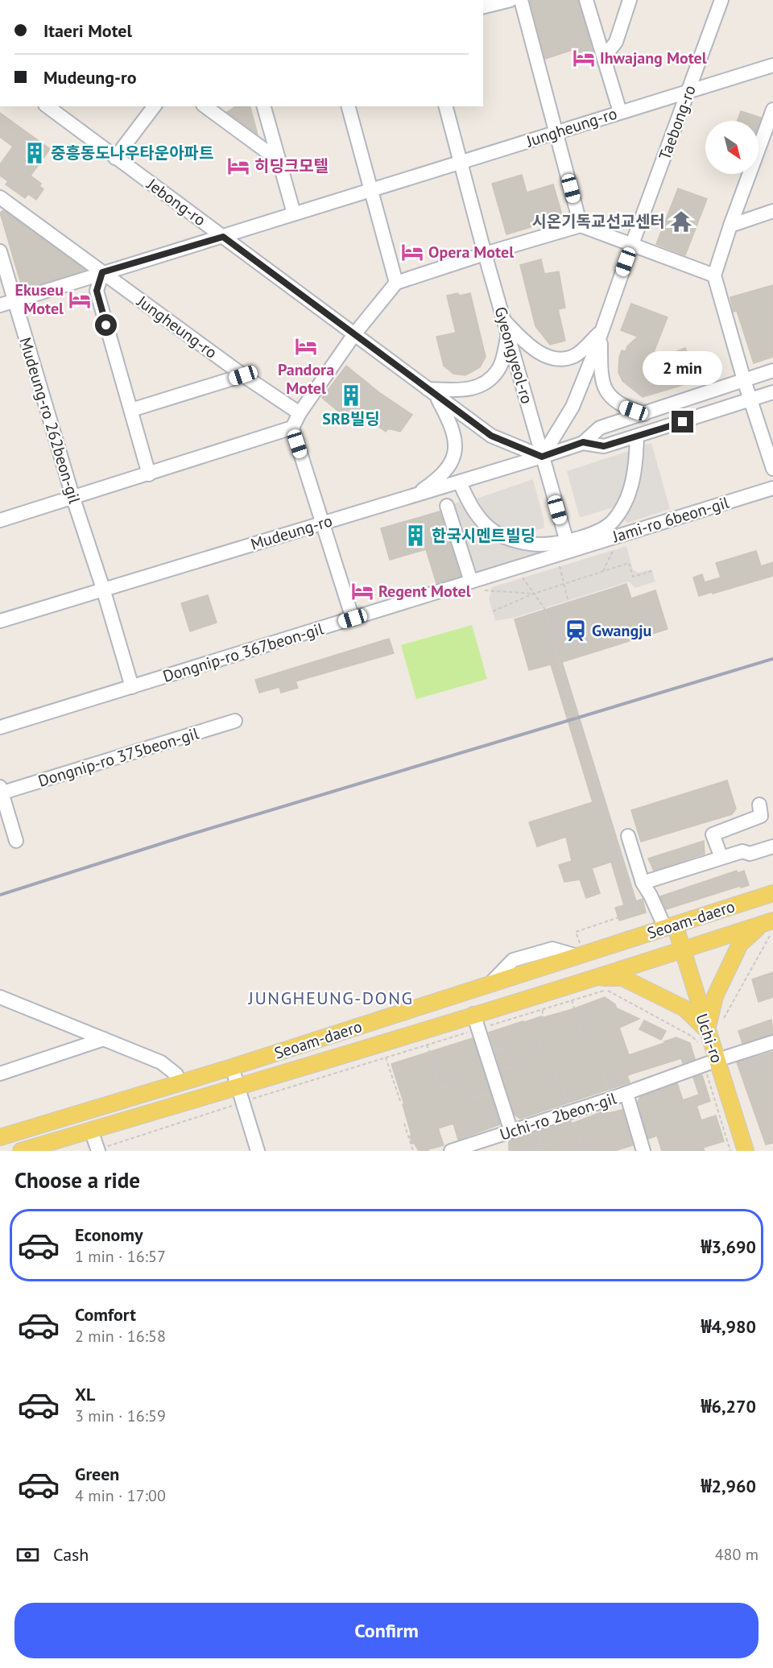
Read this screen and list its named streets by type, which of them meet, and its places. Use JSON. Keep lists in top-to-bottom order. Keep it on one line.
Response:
{"streets":{"main road":["Seoam-daero","Uchi-ro"],"street":["Taebong-ro","Jungheung-ro","Jebong-ro","Gyeongyeol-ro","Mudeung-ro 262beon-gil","Jami-ro 6beon-gil","Mudeung-ro","Dongnip-ro 367beon-gil","Dongnip-ro 375beon-gil","Uchi-ro 2beon-gil"]},"crossings":[["Taebong-ro","Jungheung-ro"],["Taebong-ro","Jebong-ro"],["Taebong-ro","Gyeongyeol-ro"],["Taebong-ro","Mudeung-ro"],["Jungheung-ro","Jebong-ro"],["Jungheung-ro","Gyeongyeol-ro"],["Jungheung-ro","Mudeung-ro 262beon-gil"],["Jungheung-ro","Mudeung-ro"],["Jebong-ro","Gyeongyeol-ro"],["Jebong-ro","Mudeung-ro"],["Gyeongyeol-ro","Jami-ro 6beon-gil"],["Gyeongyeol-ro","Mudeung-ro"],["Gyeongyeol-ro","Dongnip-ro 367beon-gil"],["Mudeung-ro 262beon-gil","Mudeung-ro"],["Mudeung-ro 262beon-gil","Dongnip-ro 367beon-gil"],["Jami-ro 6beon-gil","Dongnip-ro 367beon-gil"],["Seoam-daero","Uchi-ro"],["Uchi-ro","Uchi-ro 2beon-gil"]],"districts":["JUNGHEUNG-DONG"],"places":{"hotel":["Ihwajang Motel","히딩크모텔","Opera Motel","Ekuseu Motel","Pandora Motel","Regent Motel"],"building":["중흥동도나우타운아파트","SRB빌딩","한국시멘트빌딩"],"temple":["시온기독교선교센터"],"station":["Gwangju"]},"north":"bottom right","page":{"banner":["Itaeri Motel","Mudeung-ro"],"bubble":"2 min","heading":"Choose a ride","list":[{"name":"Economy","note":"1 min · 16:57","value":"₩3,690"},{"name":"Comfort","note":"2 min · 16:58","value":"₩4,980"},{"name":"XL","note":"3 min · 16:59","value":"₩6,270"},{"name":"Green","note":"4 min · 17:00","value":"₩2,960"}],"pay":["Cash","480 m"],"buttons":"Confirm"}}
